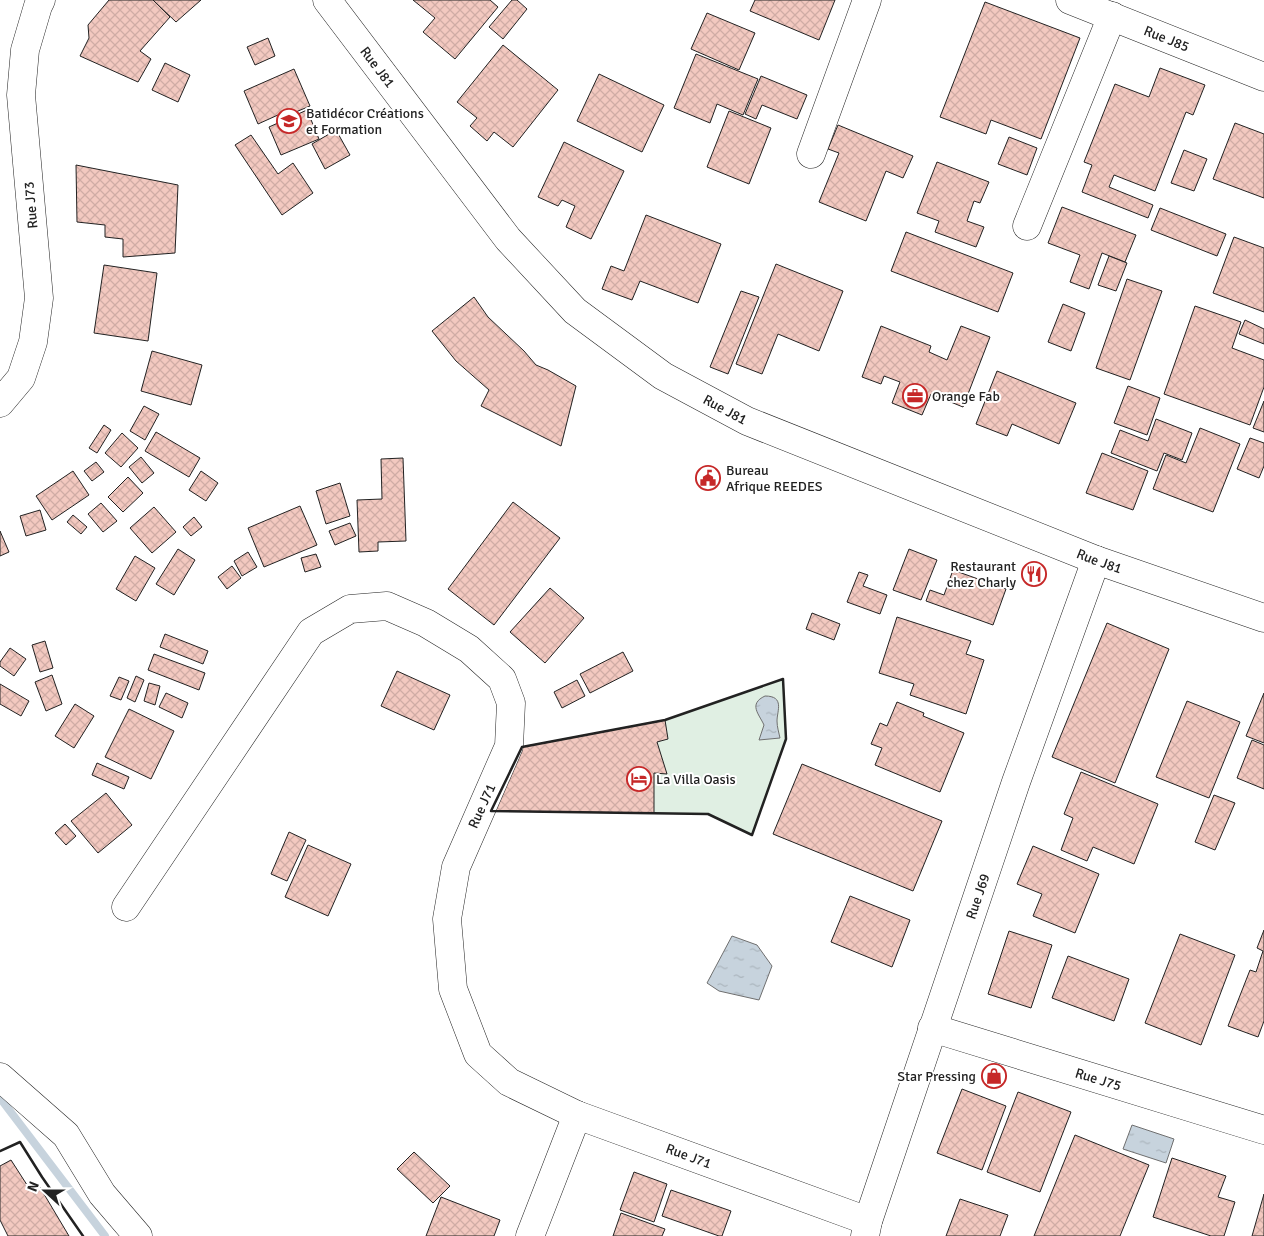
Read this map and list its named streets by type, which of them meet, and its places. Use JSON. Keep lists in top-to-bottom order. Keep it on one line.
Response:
{"streets":{"street":["Rue J85","Rue J81","Rue J73","Rue J71","Rue J69","Rue J75"]},"crossings":[["Rue J81","Rue J69"],["Rue J71","Rue J69"],["Rue J69","Rue J75"]],"places":{"school or university":["Batidécor Créations et Formation"],"office":["Orange Fab"],"public building":["Bureau Afrique REEDES"],"restaurant":["Restaurant chez Charly"],"hotel":["La Villa Oasis"],"shop":["Star Pressing"]},"north":"left"}
